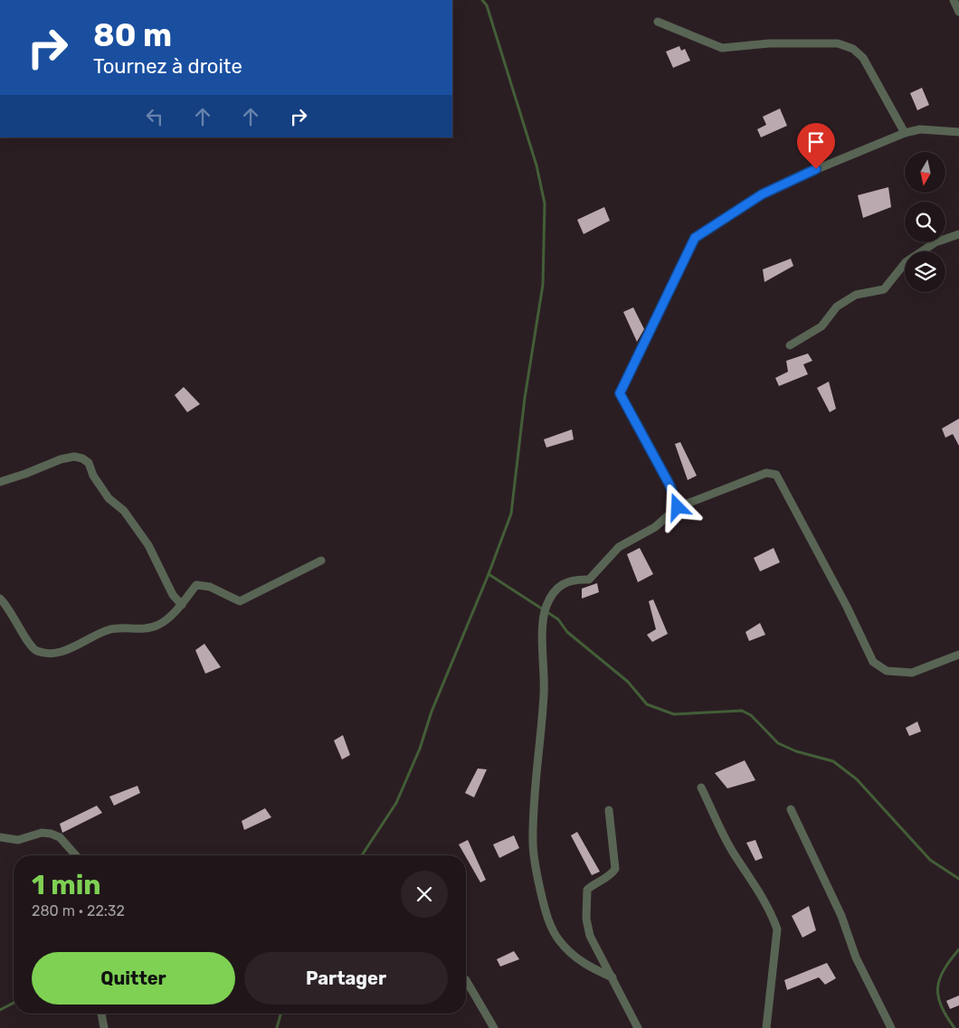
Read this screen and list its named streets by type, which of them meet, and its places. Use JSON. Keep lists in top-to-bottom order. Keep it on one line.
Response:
{"north":"bottom","page":{"turn":["80 m","Tournez à droite"],"heading":["1 min","280 m · 22:32"],"buttons":["Quitter","Partager"]}}
